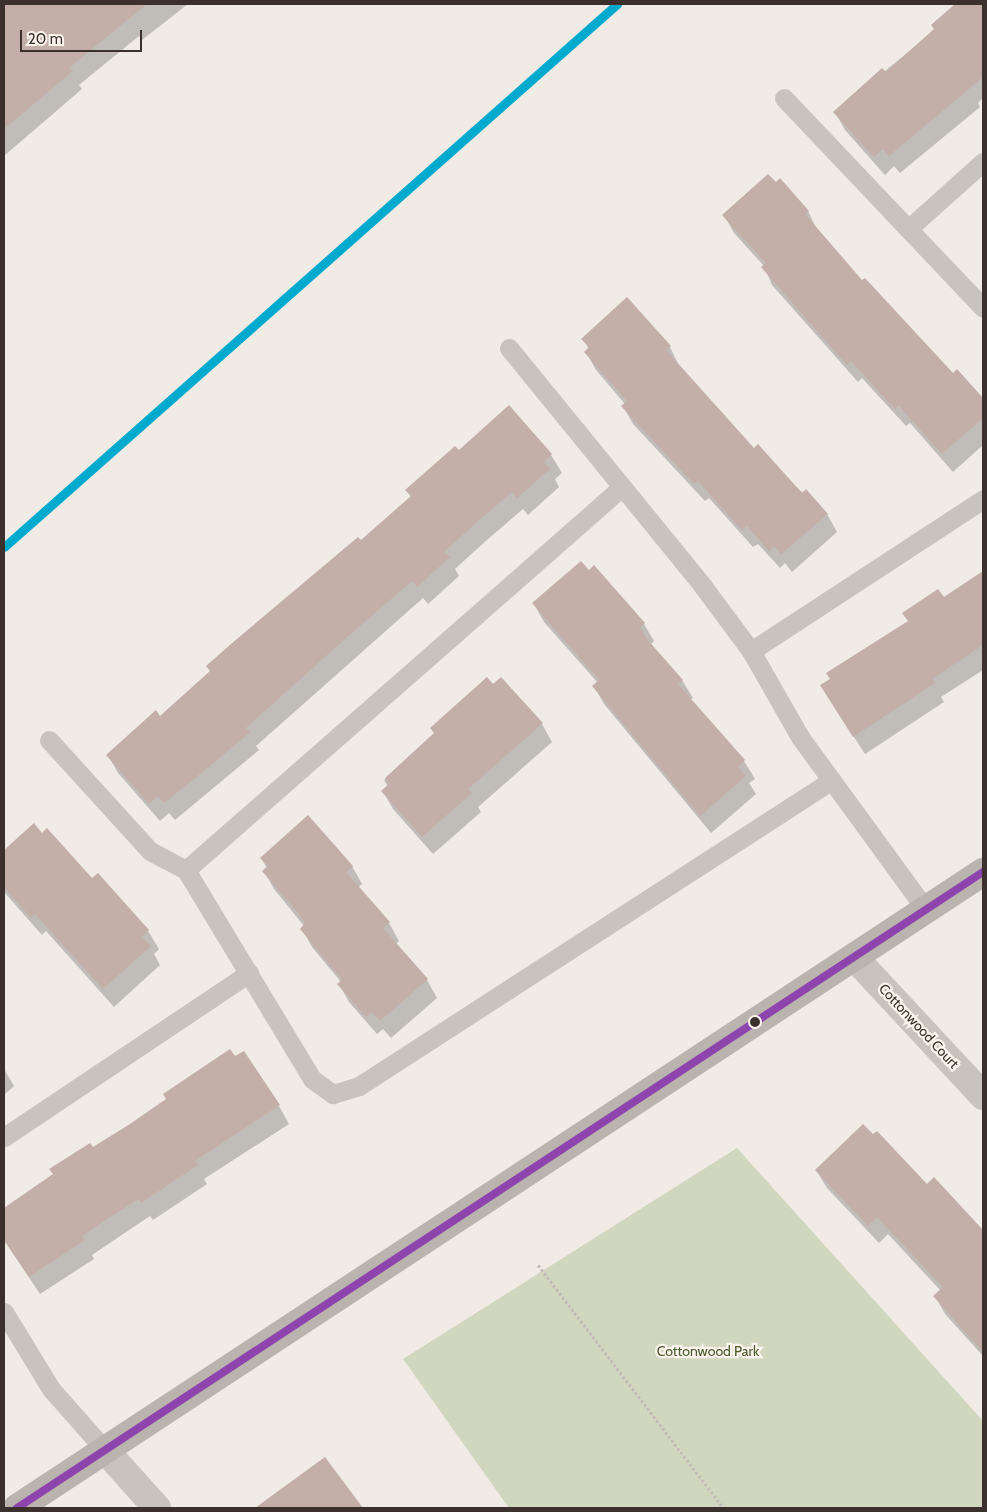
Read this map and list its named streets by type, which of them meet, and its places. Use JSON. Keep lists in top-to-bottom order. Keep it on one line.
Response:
{"streets":{"street":["Cottonwood Court"]},"parks":["Cottonwood Park"],"scale_bar":"20 m"}
